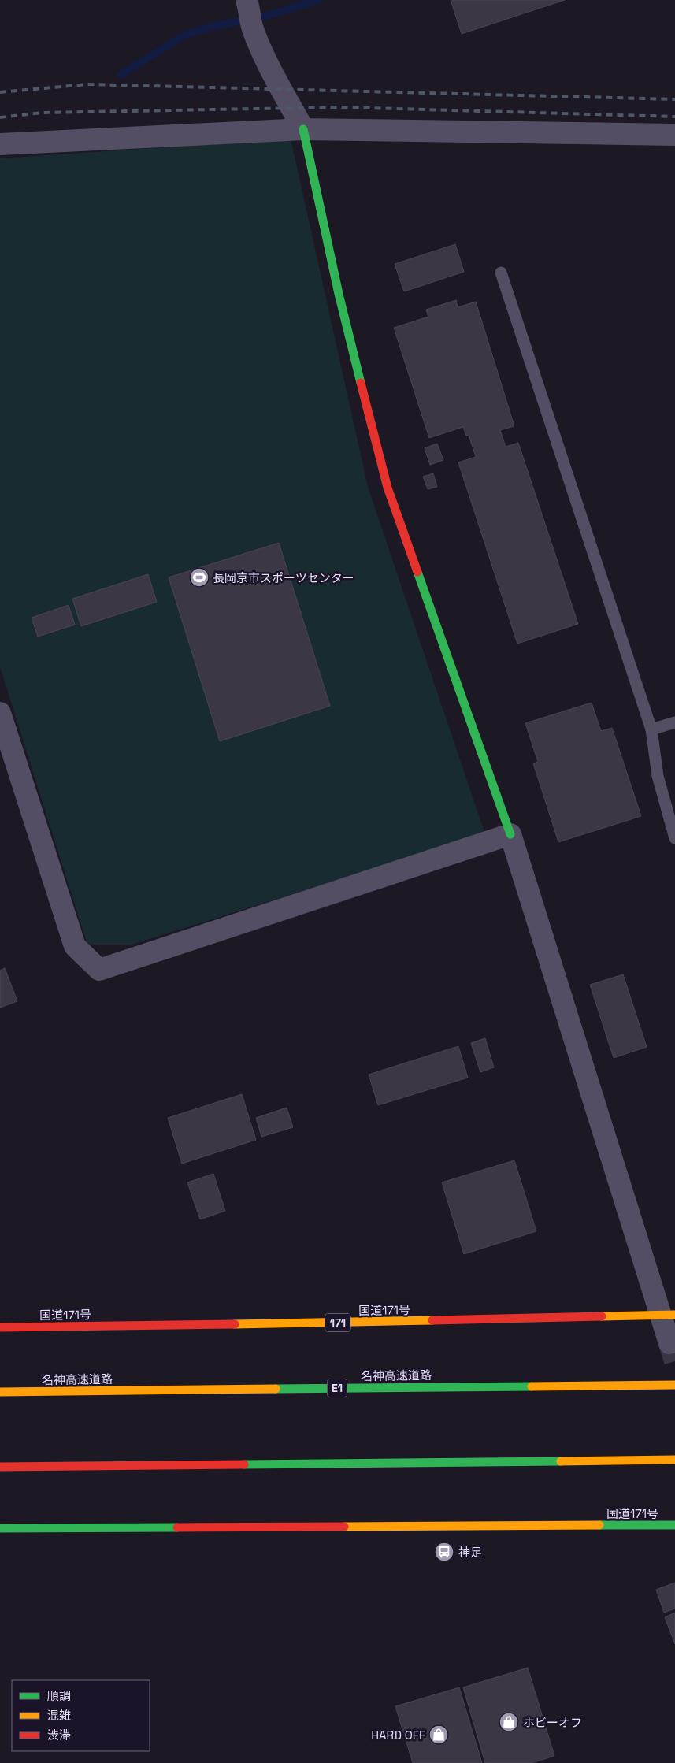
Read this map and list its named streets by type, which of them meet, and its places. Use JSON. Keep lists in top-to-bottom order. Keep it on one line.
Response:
{"streets":{"main road":["国道171号","171","名神高速道路","E1"]},"places":{"sports":["長岡京市スポーツセンター"],"bus stop":["神足"],"shop":["ホビーオフ","HARD OFF"]},"legend":["順調","混雑","渋滞"]}
